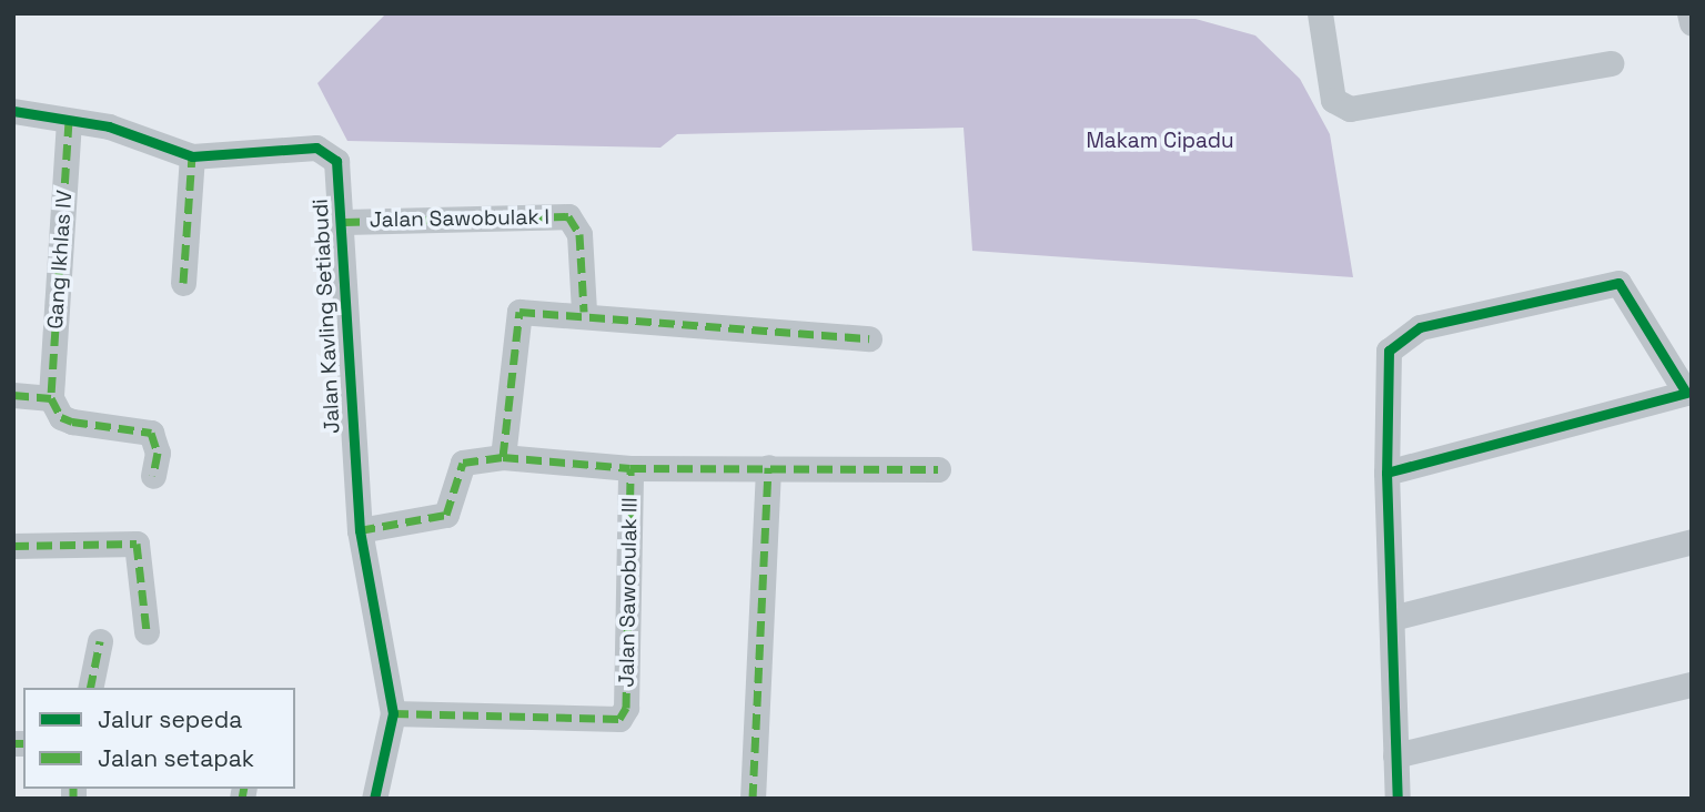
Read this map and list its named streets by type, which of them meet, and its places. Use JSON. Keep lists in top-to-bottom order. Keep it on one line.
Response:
{"streets":{"street":["Jalan Sawobulak I","Gang Ikhlas IV","Jalan Kavling Setiabudi","Jalan Sawobulak III"]},"crossings":[["Jalan Sawobulak I","Jalan Kavling Setiabudi"],["Gang Ikhlas IV","Jalan Kavling Setiabudi"],["Jalan Kavling Setiabudi","Jalan Sawobulak III"]],"parks":["Makam Cipadu"],"legend":["Jalur sepeda","Jalan setapak"]}
